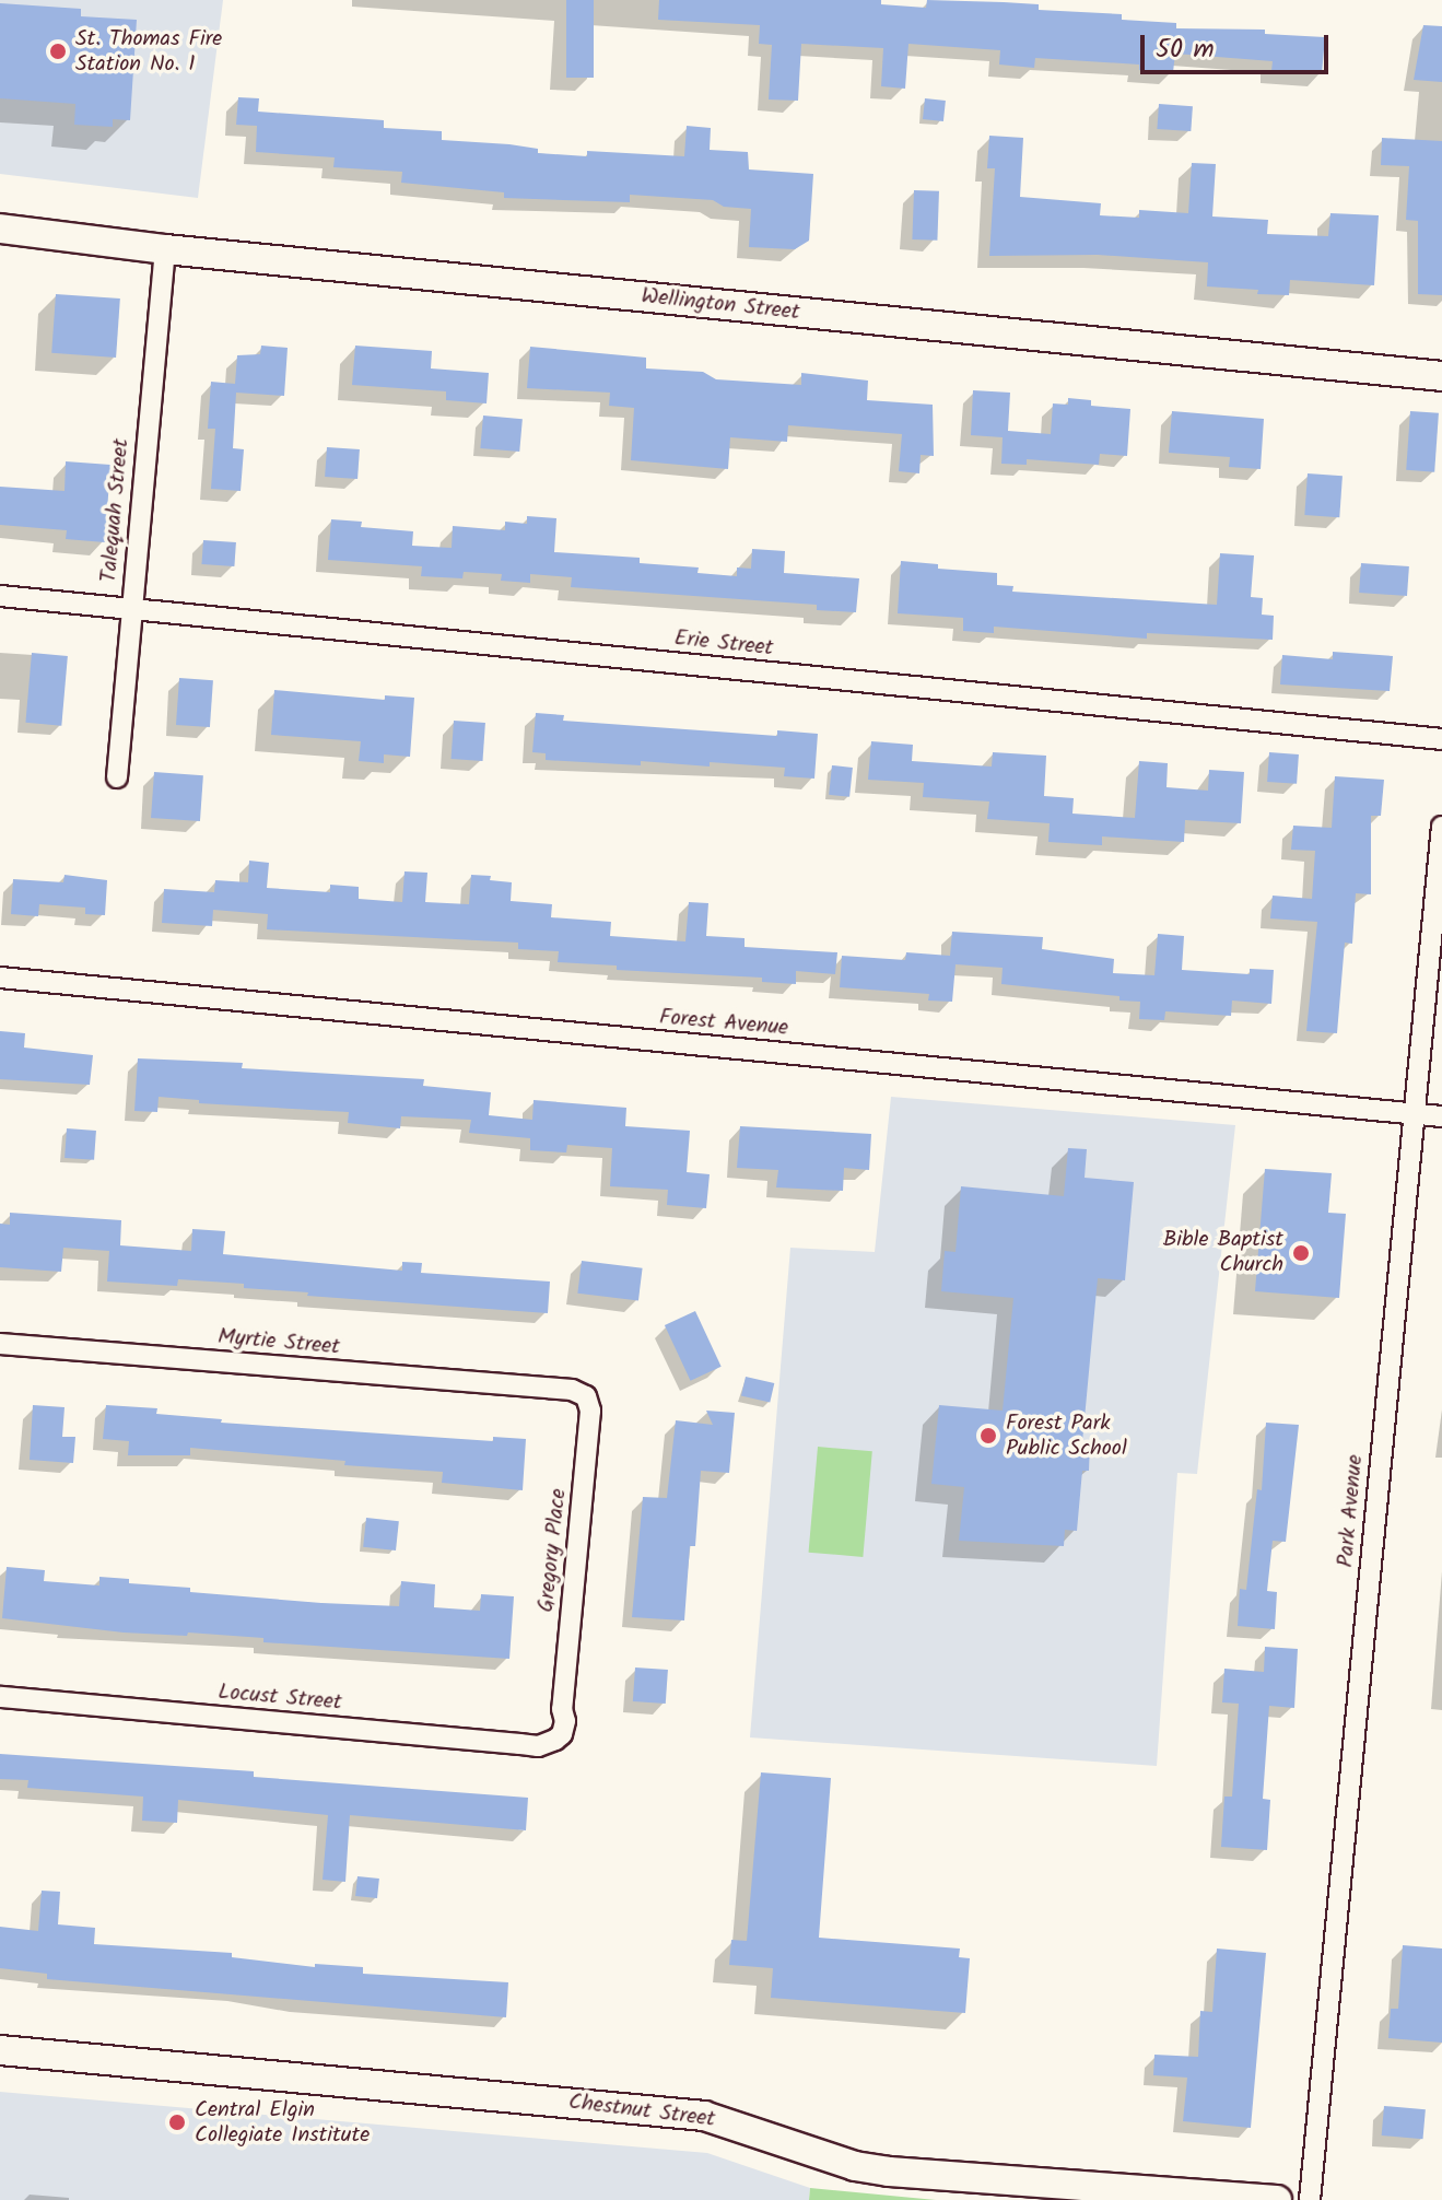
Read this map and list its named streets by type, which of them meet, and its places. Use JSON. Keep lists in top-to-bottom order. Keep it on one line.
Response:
{"streets":{"street":["Wellington Street","Talequah Street","Erie Street","Forest Avenue","Myrtie Street","Park Avenue","Gregory Place","Locust Street","Chestnut Street"]},"crossings":[["Wellington Street","Talequah Street"],["Talequah Street","Erie Street"],["Forest Avenue","Park Avenue"],["Myrtie Street","Gregory Place"],["Gregory Place","Locust Street"]],"places":["St. Thomas Fire Station No. 1","Bible Baptist Church","Forest Park Public School","Central Elgin Collegiate Institute"],"scale_bar":"50 m"}
